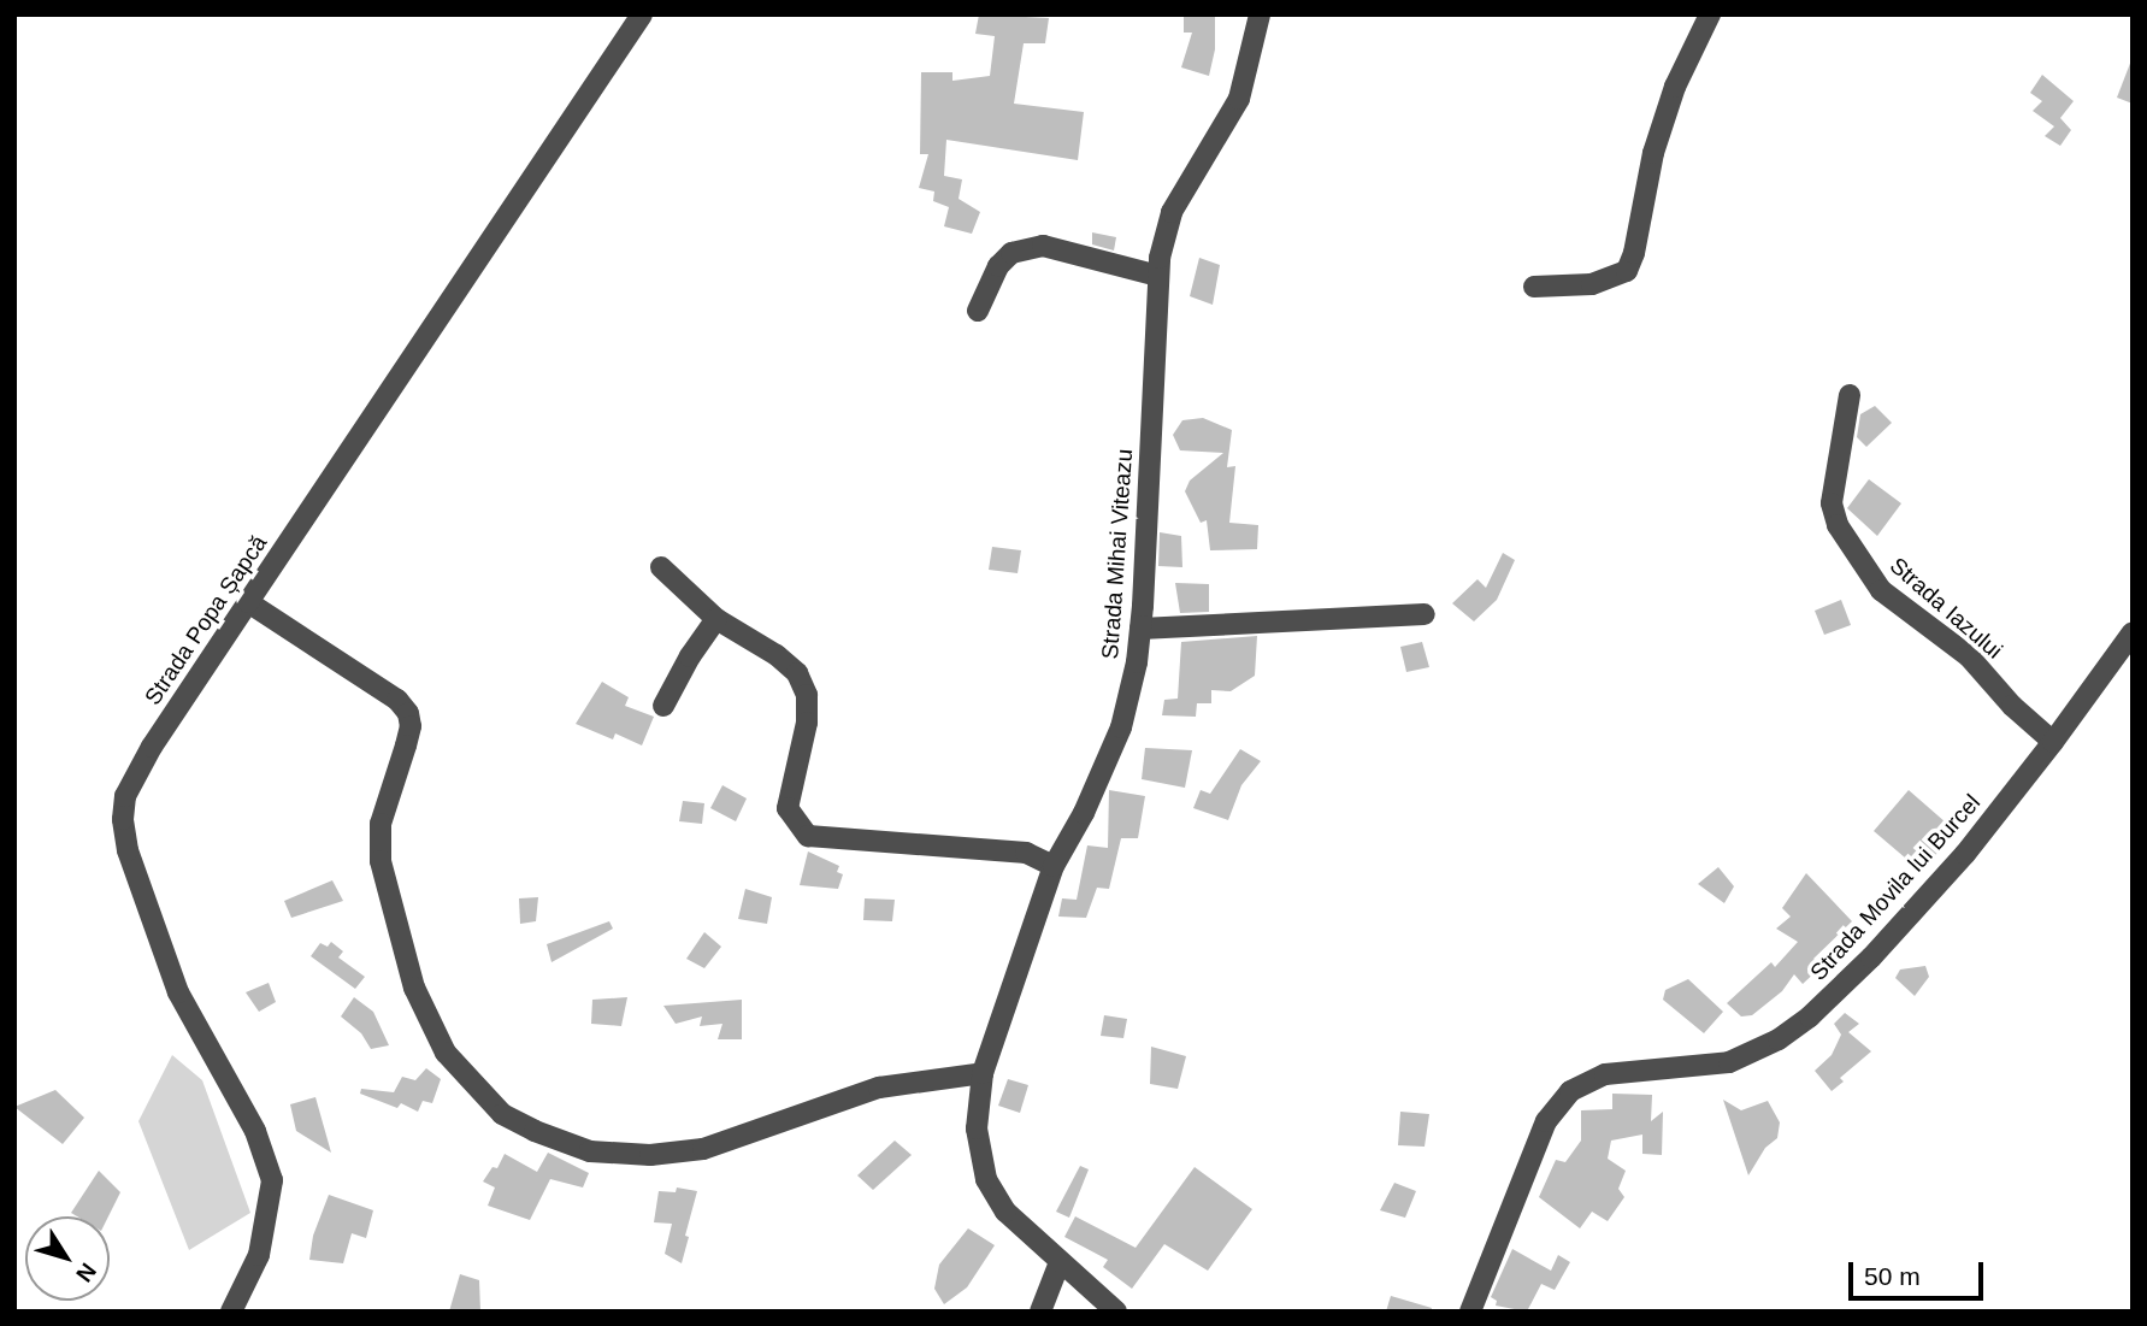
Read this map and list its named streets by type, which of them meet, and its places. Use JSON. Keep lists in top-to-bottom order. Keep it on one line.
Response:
{"streets":{"street":["Strada Mihai Viteazu","Strada Iazului","Strada Popa Șapcă","Strada Movila lui Burcel"]},"crossings":[["Strada Iazului","Strada Movila lui Burcel"]],"scale_bar":"50 m","north":"bottom right"}
